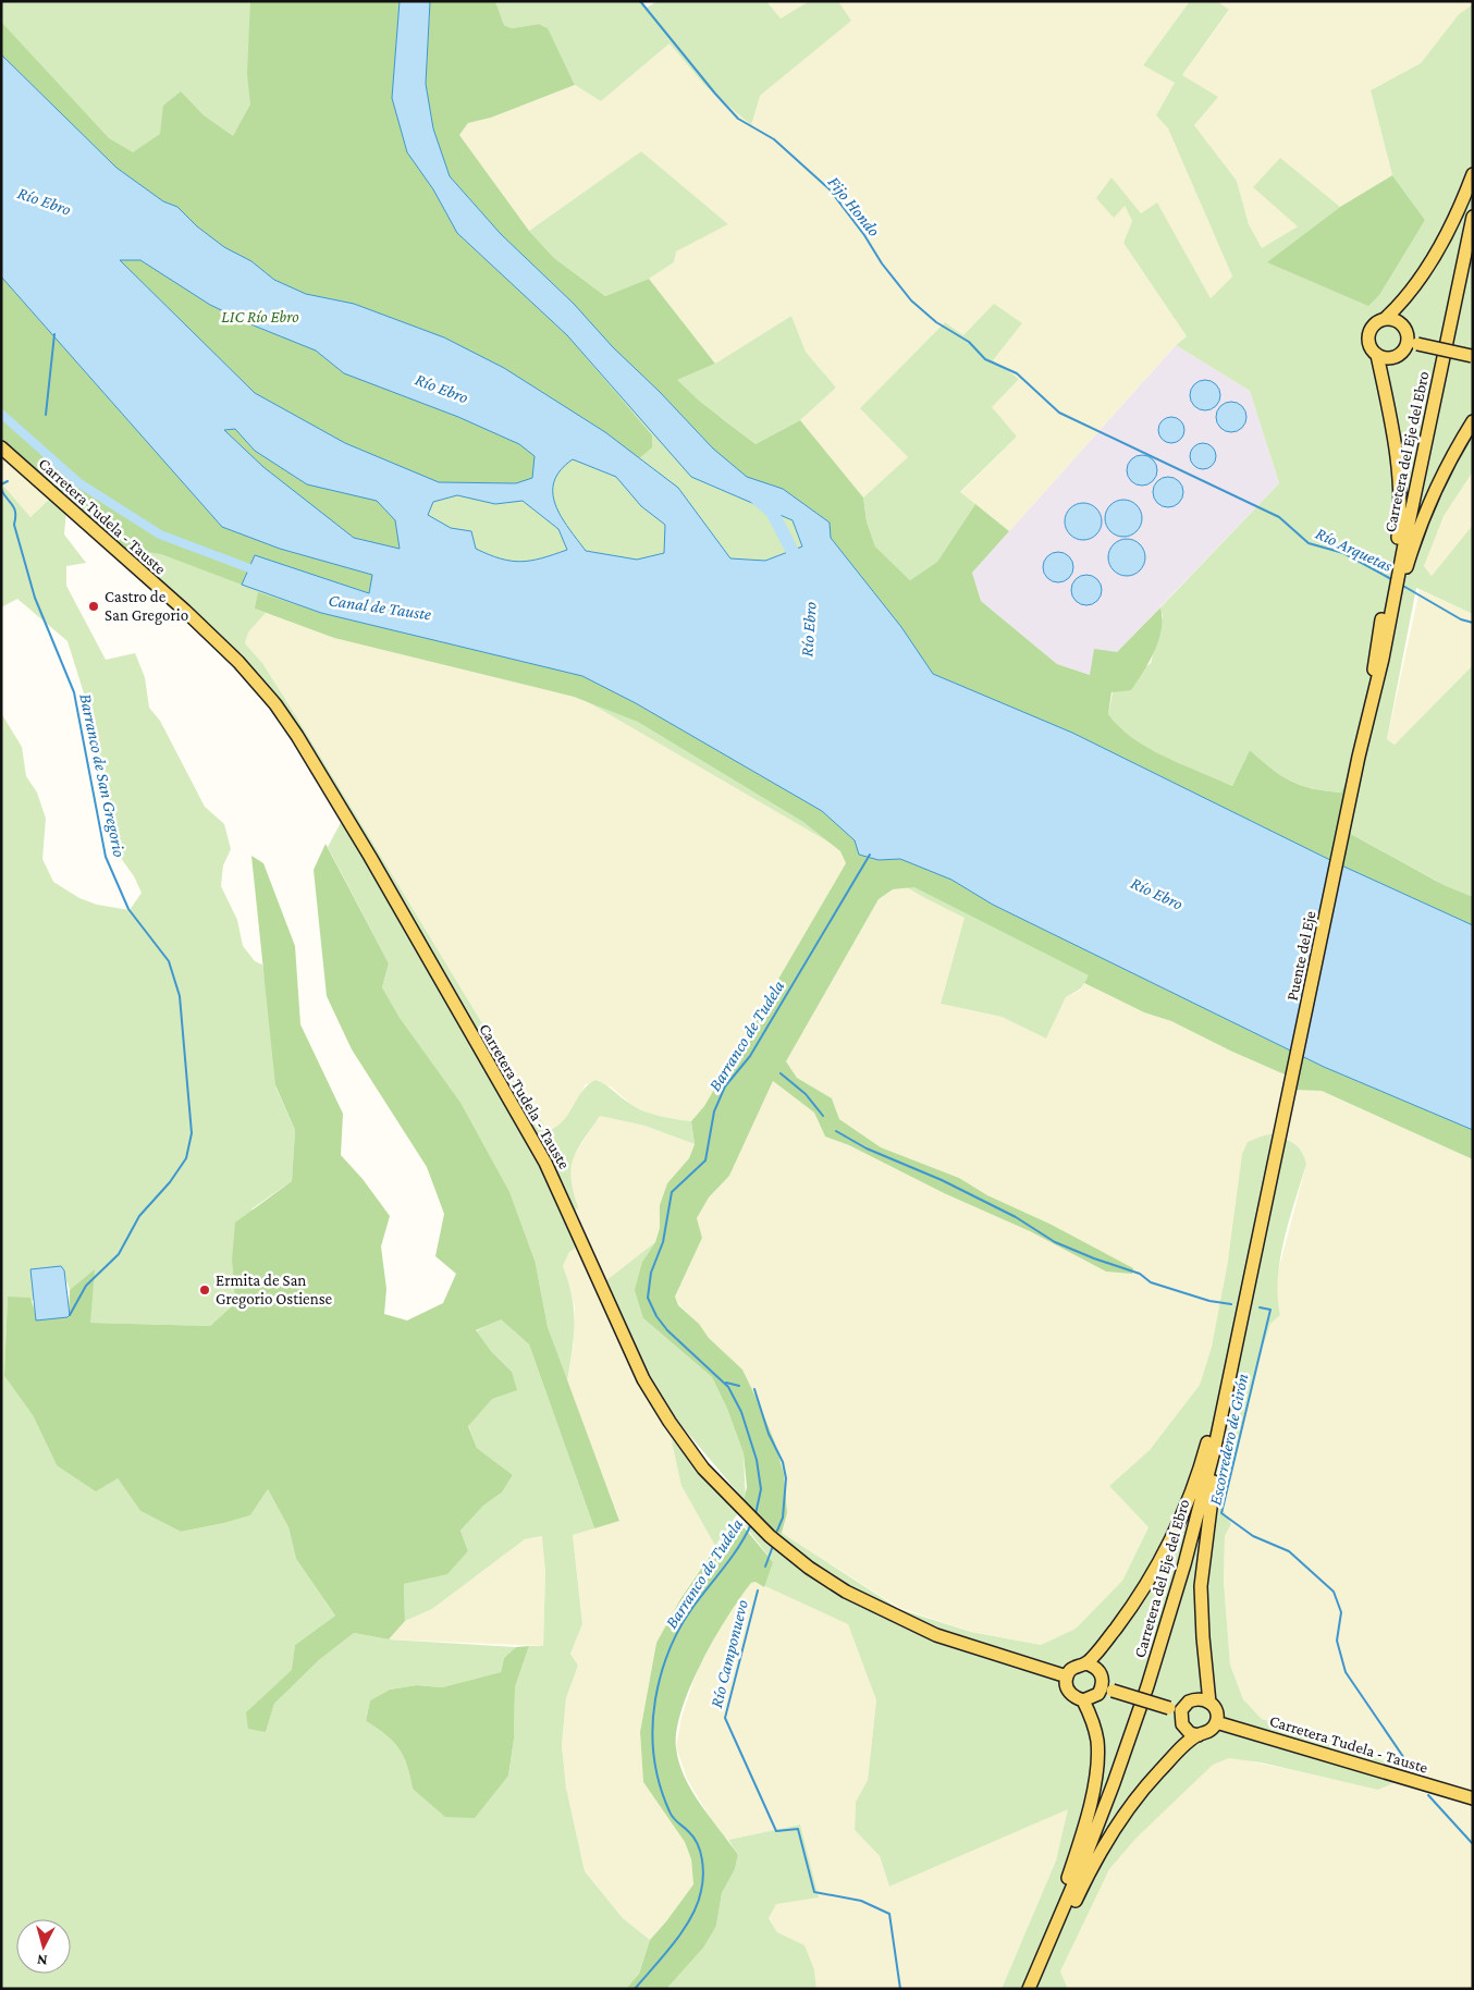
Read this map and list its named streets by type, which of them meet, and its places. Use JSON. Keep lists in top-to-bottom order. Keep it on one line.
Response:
{"streets":{"main road":["Carretera del Eje del Ebro","Carretera Tudela - Tauste","Puente del Eje"]},"crossings":[["Carretera del Eje del Ebro","Puente del Eje"]],"water":["Río Ebro","Fijo Hondo","Río Arquetas","Canal de Tauste","Barranco de San Gregorio","Barranco de Tudela","Escorredero de Girón","Río Camponuevo"],"parks":["LIC Río Ebro"],"places":["Castro de San Gregorio","Ermita de San Gregorio Ostiense"],"north":"bottom"}
